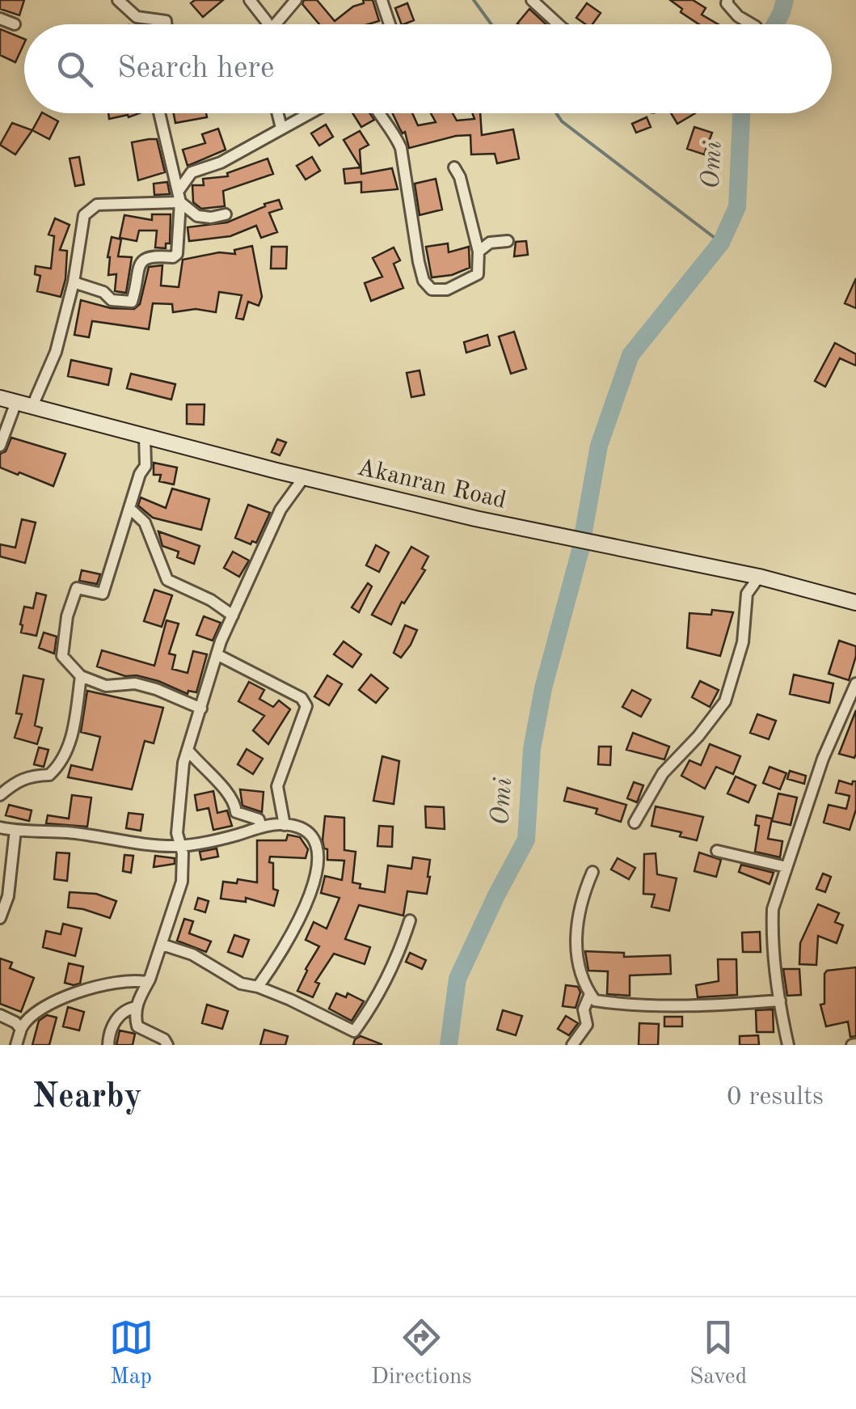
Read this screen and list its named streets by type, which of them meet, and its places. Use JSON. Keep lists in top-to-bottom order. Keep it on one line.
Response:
{"streets":{"main road":["Akanran Road"]},"water":["Omi"],"page":{"search":"Search here","heading":["Nearby","0 results"],"nav":["Map","Directions","Saved"]}}
